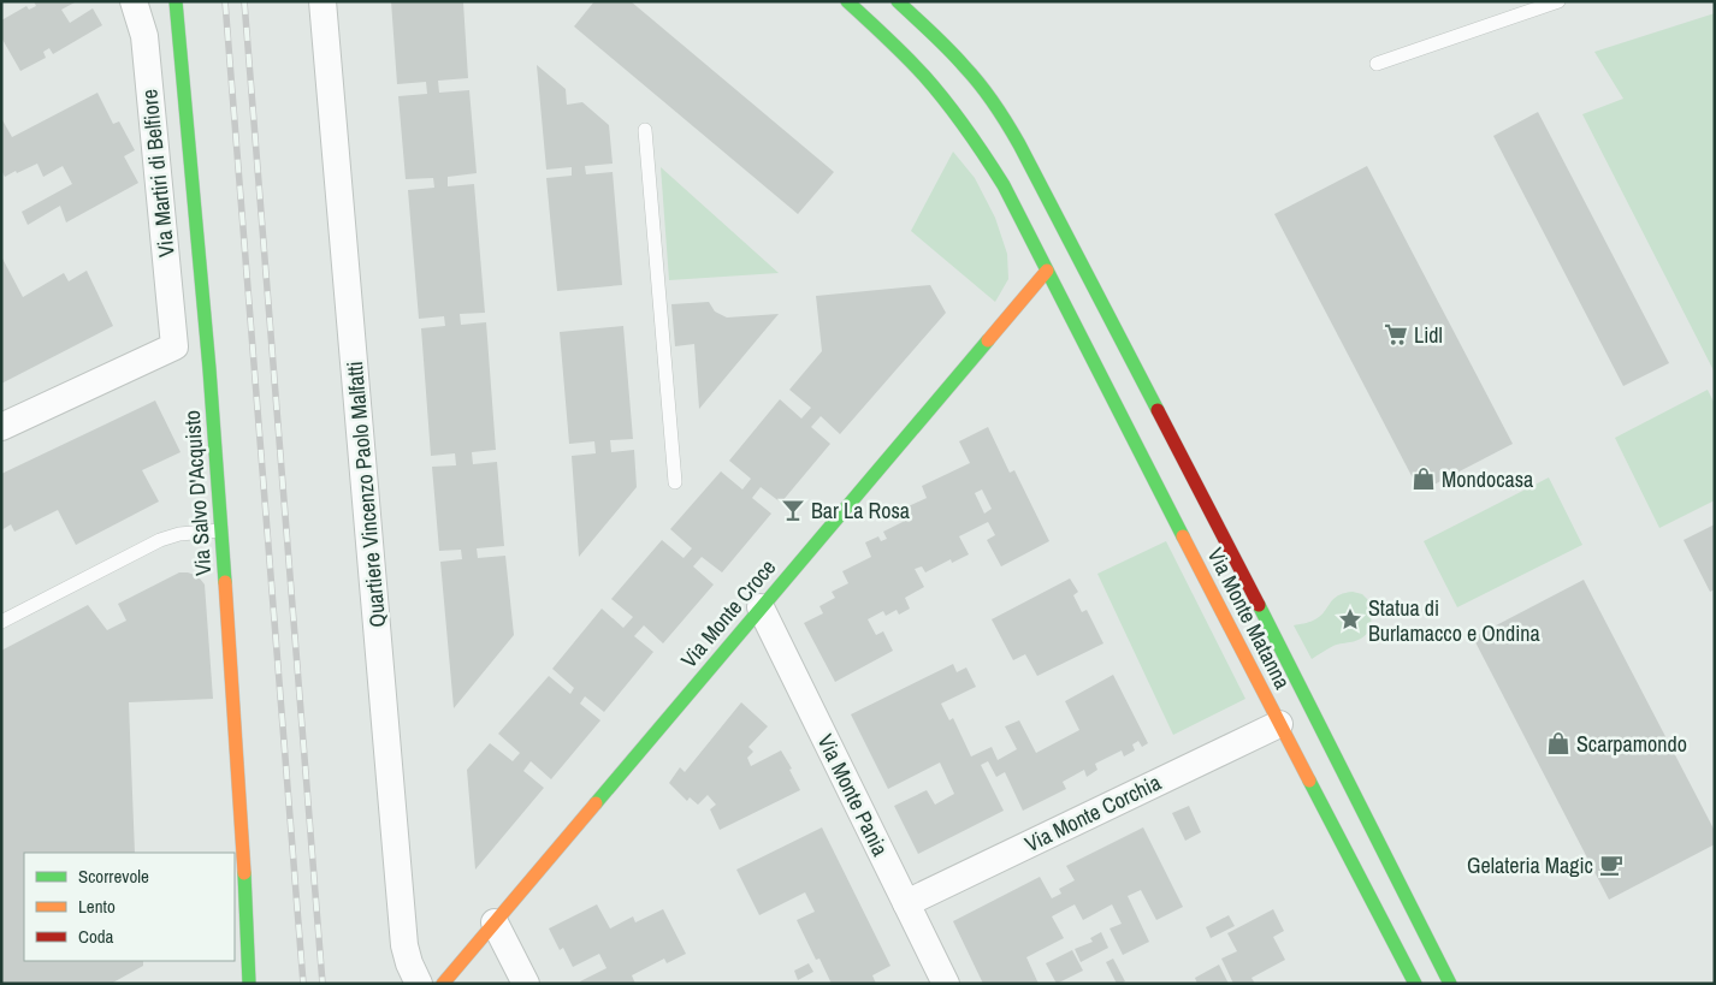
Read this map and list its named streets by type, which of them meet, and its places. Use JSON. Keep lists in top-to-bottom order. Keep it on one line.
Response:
{"streets":{"street":["Via Martiri di Belfiore","Via Salvo D'Acquisto","Quartiere Vincenzo Paolo Malfatti","Via Monte Croce","Via Monte Matanna","Via Monte Pania","Via Monte Corchia"]},"crossings":[["Via Monte Croce","Via Monte Matanna"],["Via Monte Croce","Via Monte Pania"],["Via Monte Matanna","Via Monte Corchia"],["Via Monte Pania","Via Monte Corchia"]],"places":{"supermarket":["Lidl"],"shop":["Mondocasa","Scarpamondo"],"bar":["Bar La Rosa"],"place":["Statua di Burlamacco e Ondina"],"cafe":["Gelateria Magic"]},"legend":["Scorrevole","Lento","Coda"]}
